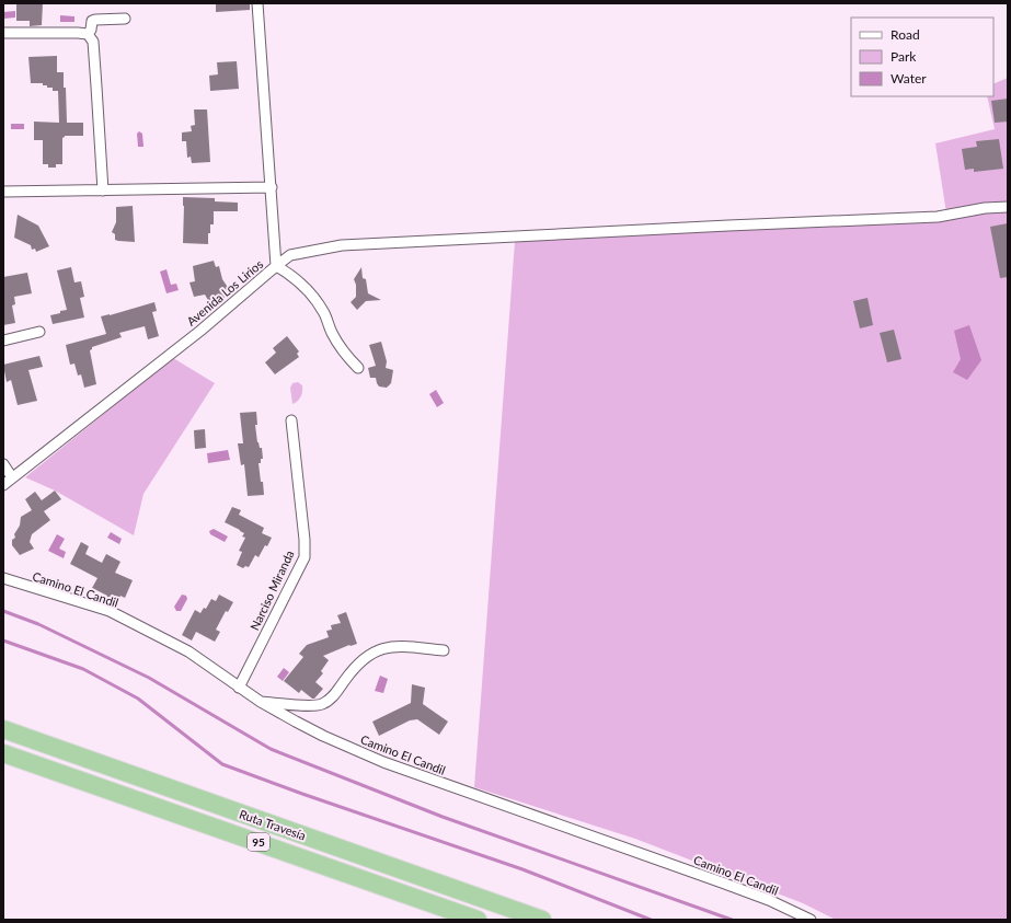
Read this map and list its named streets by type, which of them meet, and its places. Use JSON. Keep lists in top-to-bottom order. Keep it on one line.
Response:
{"streets":{"highway":["Ruta Travesía","95"],"street":["Avenida Los Lirios","Camino El Candil","Narciso Miranda"]},"crossings":[["Camino El Candil","Narciso Miranda"]],"legend":["Road","Park","Water"]}
